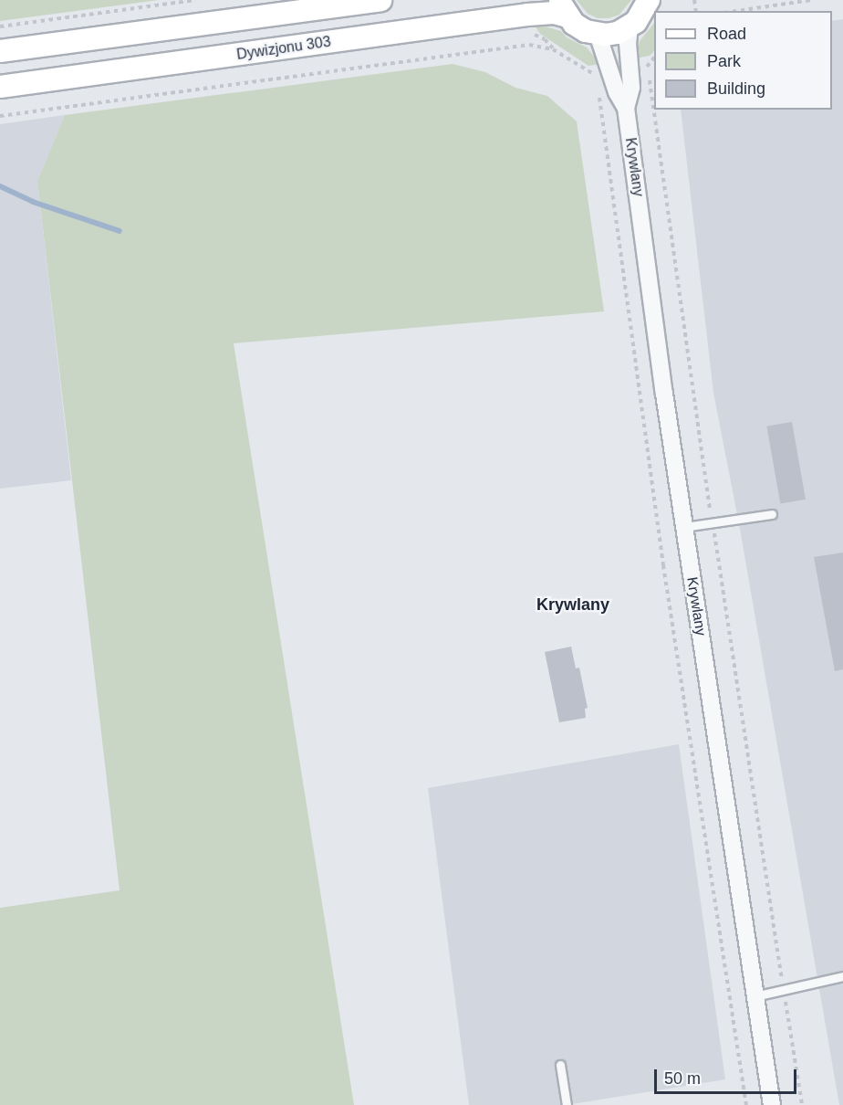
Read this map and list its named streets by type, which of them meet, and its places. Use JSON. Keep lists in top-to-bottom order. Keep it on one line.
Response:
{"streets":{"main road":["Dywizjonu 303"],"street":["Krywlany"]},"districts":["Krywlany"],"legend":["Road","Park","Building"],"scale_bar":"50 m"}
